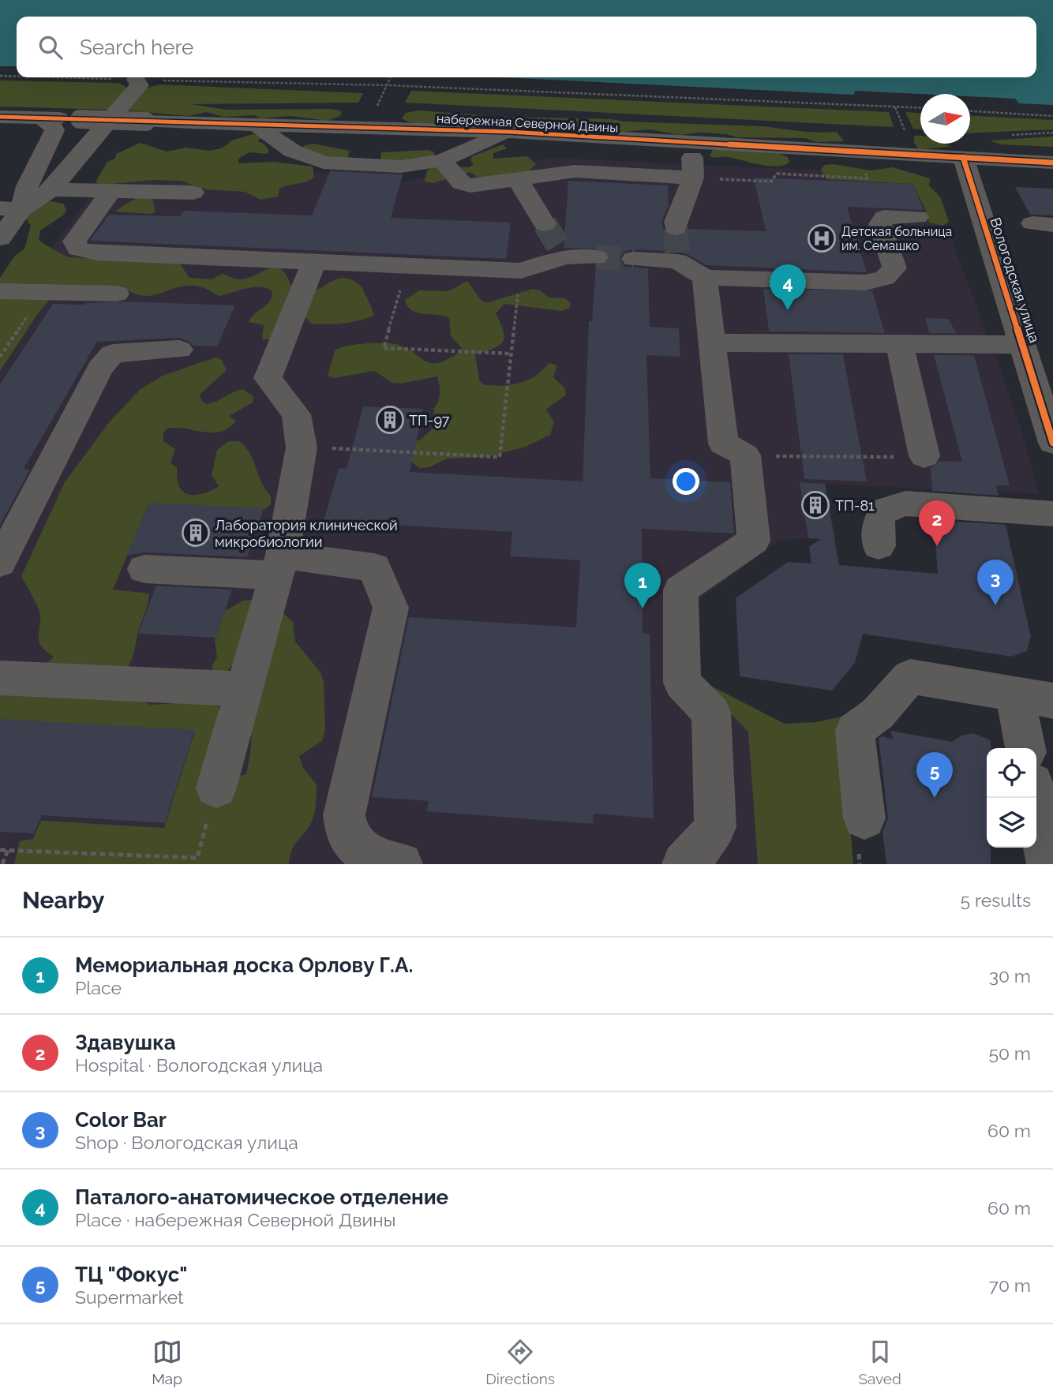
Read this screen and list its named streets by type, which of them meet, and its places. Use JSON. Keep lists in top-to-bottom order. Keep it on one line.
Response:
{"streets":{"street":["набережная Северной Двины","Вологодская улица"]},"crossings":[["набережная Северной Двины","Вологодская улица"]],"places":{"hospital":["Детская больница им. Семашко"],"building":["ТП-97","ТП-81","Лаборатория клинической микробиологии"]},"north":"right","page":{"search":"Search here","pins":["4","2","3","1","5"],"heading":["Nearby","5 results"],"list":[{"mark":"1","name":"Мемориальная доска Орлову Г.А.","note":"Place","value":"30 m"},{"mark":"2","name":"Здавушка","note":"Hospital · Вологодская улица","value":"50 m"},{"mark":"3","name":"Color Bar","note":"Shop · Вологодская улица","value":"60 m"},{"mark":"4","name":"Паталого-анатомическое отделение","note":"Place · набережная Северной Двины","value":"60 m"},{"mark":"5","name":"ТЦ \"Фокус\"","note":"Supermarket","value":"70 m"}],"nav":["Map","Directions","Saved"]}}
